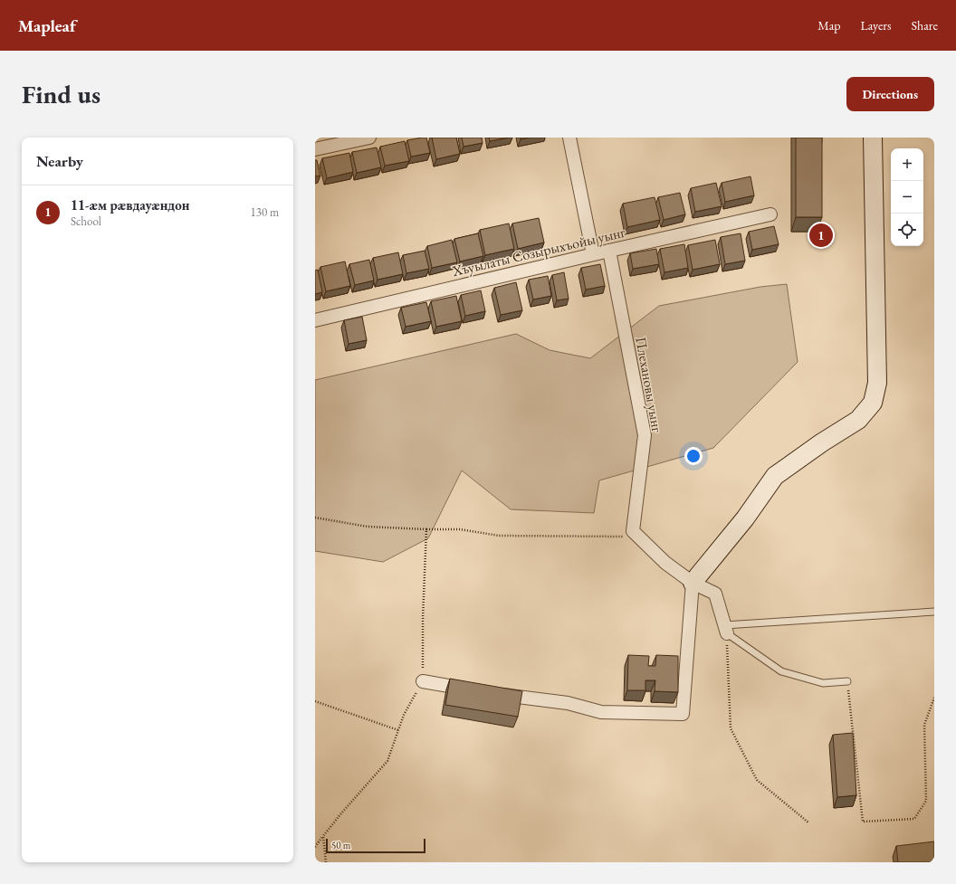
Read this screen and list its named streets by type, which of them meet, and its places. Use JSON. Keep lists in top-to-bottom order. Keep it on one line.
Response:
{"streets":{"street":["Хъуылаты Созырыхъойы уынг","Плехановы уынг"]},"crossings":[["Хъуылаты Созырыхъойы уынг","Плехановы уынг"]],"scale_bar":"50 m","page":{"header":"Mapleaf","nav":["Map","Layers","Share"],"buttons":"Directions","title":"Find us","heading":"Nearby","map_buttons":["+","−"],"list":[{"mark":"1","name":"11-æм рӕвдауӕндон","note":"School","value":"130 m"}],"pins":"1","scale":"50 m"}}
